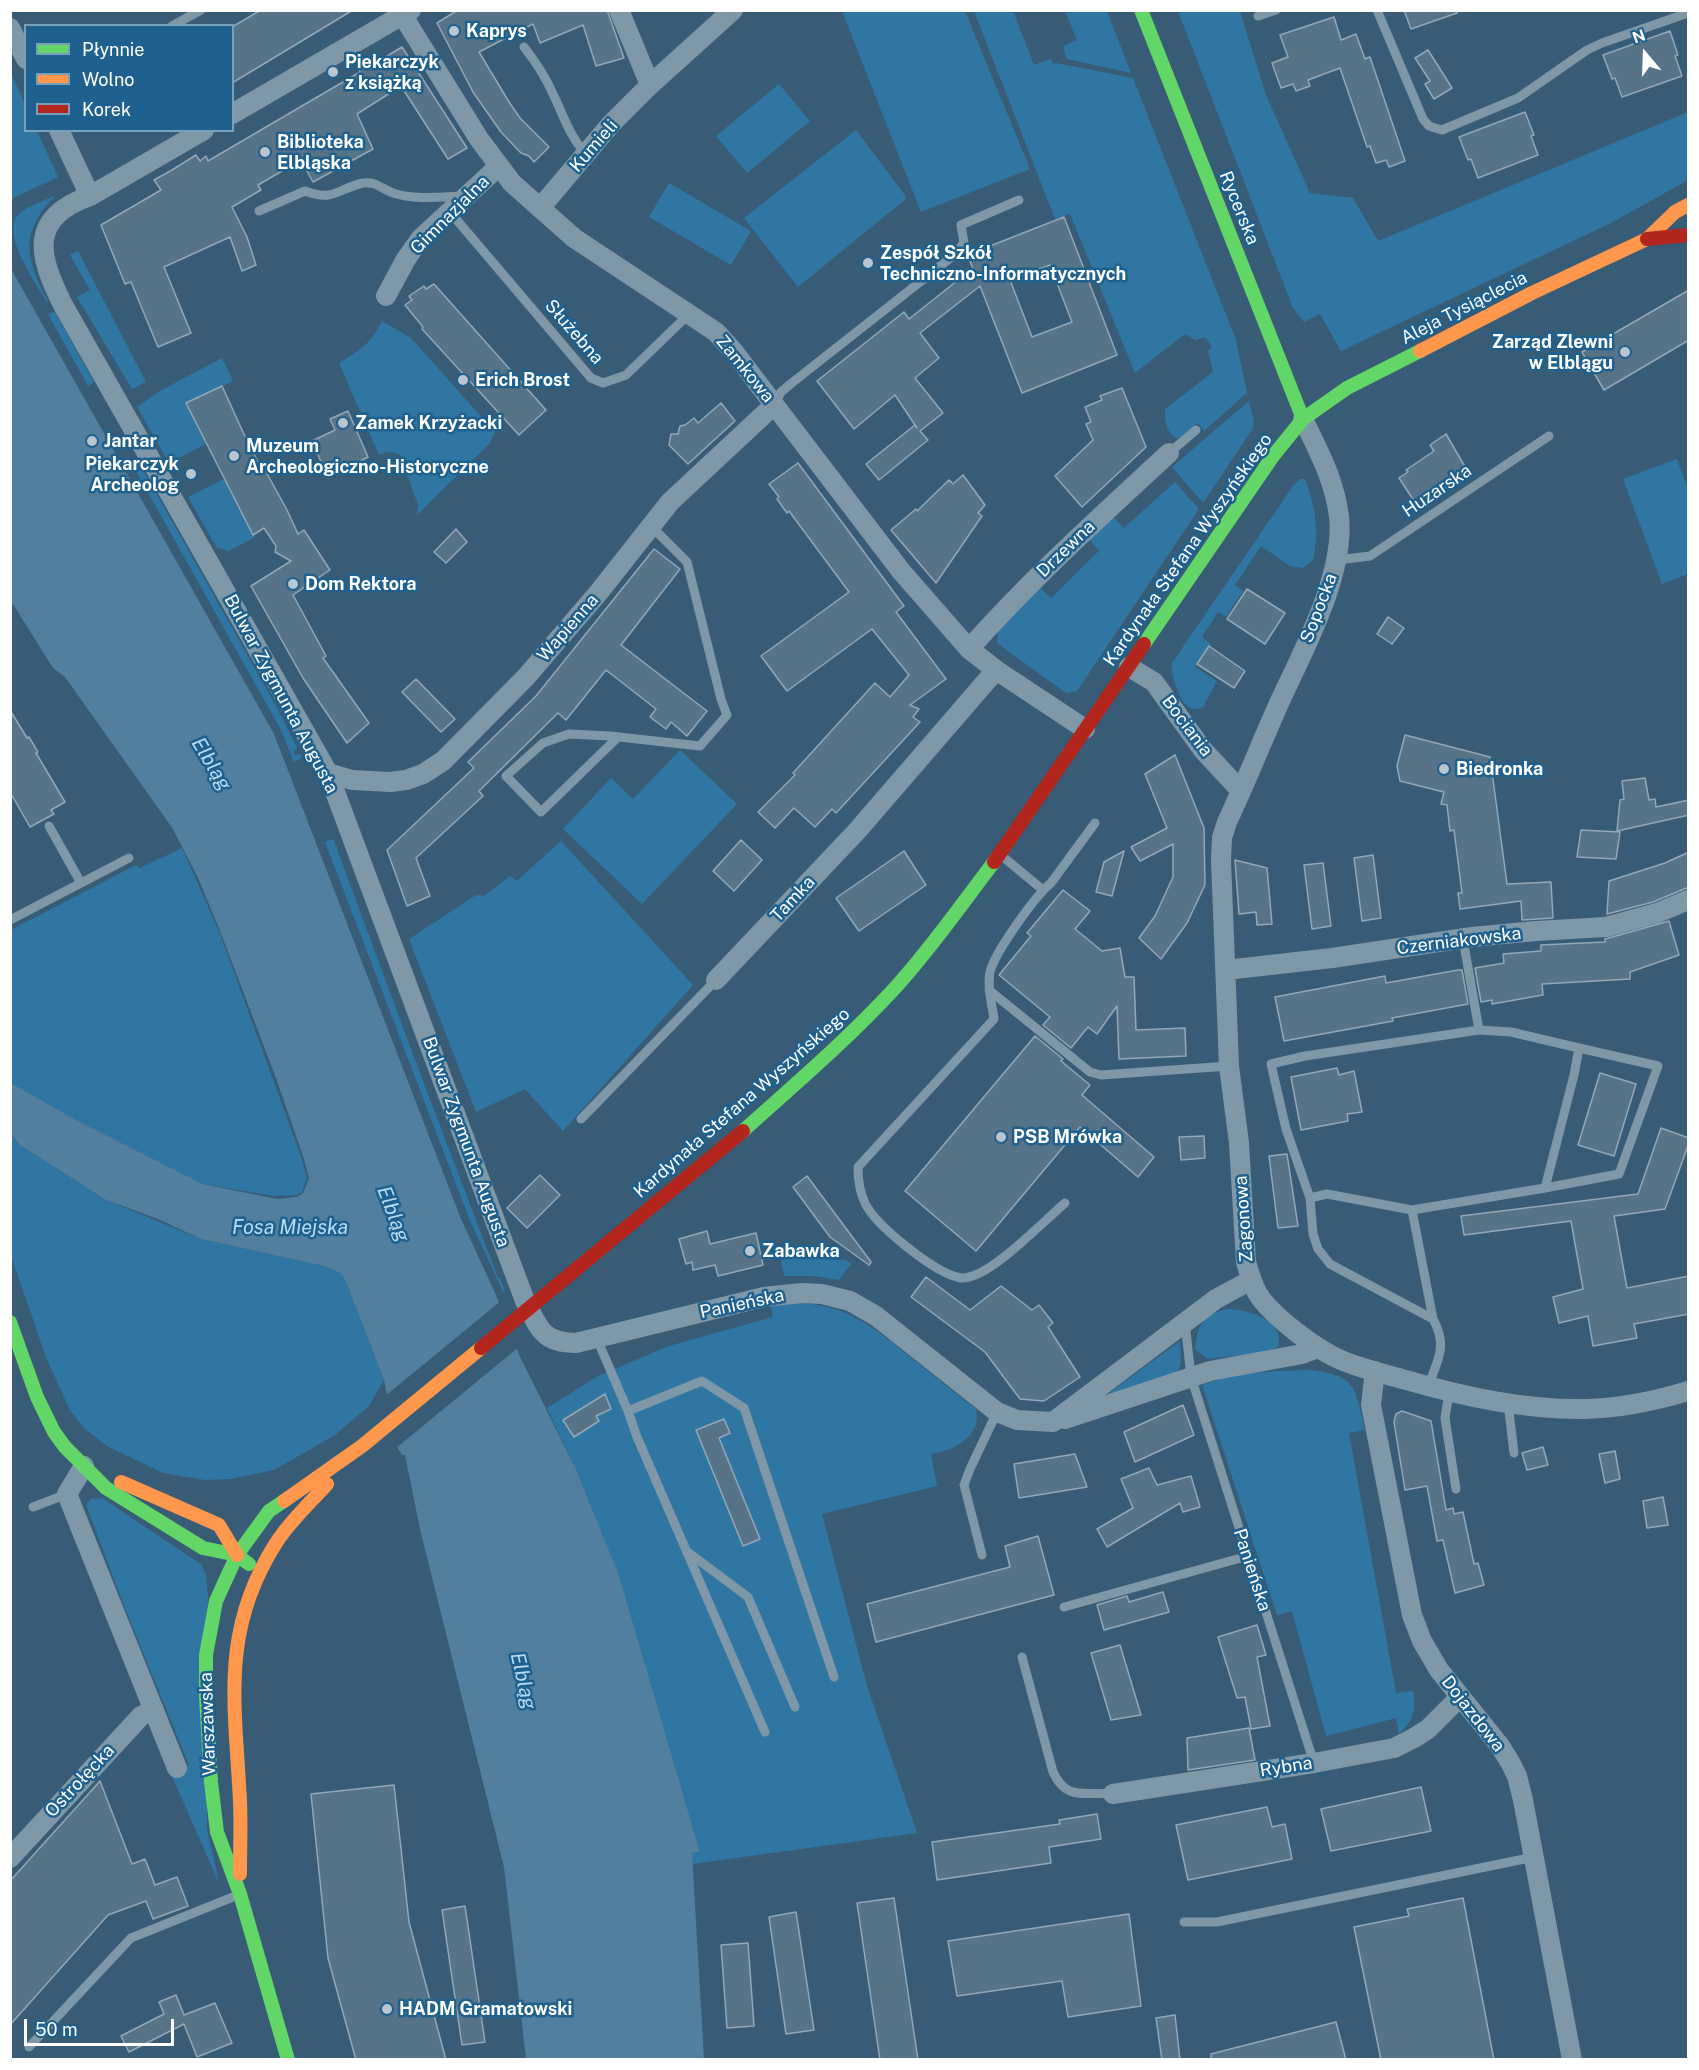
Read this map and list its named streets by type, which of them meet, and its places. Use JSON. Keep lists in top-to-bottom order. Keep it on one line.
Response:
{"streets":{"main road":["Rycerska","Aleja Tysiąclecia","Kardynała Stefana Wyszyńskiego","Warszawska"],"street":["Kumieli","Gimnazjalna","Zamkowa","Drzewna","Sopocka","Wapienna","Bulwar Zygmunta Augusta","Bociania","Tamka","Czerniakowska","Zagonowa","Panieńska","Dojazdowa","Rybna","Ostrołęcka"],"lane":["Służebna","Huzarska"]},"crossings":[["Kumieli","Zamkowa"],["Rycerska","Aleja Tysiąclecia"],["Rycerska","Kardynała Stefana Wyszyńskiego"],["Rycerska","Sopocka"],["Gimnazjalna","Służebna"],["Gimnazjalna","Zamkowa"],["Aleja Tysiąclecia","Kardynała Stefana Wyszyńskiego"],["Aleja Tysiąclecia","Sopocka"],["Służebna","Zamkowa"],["Zamkowa","Drzewna"],["Zamkowa","Kardynała Stefana Wyszyńskiego"],["Zamkowa","Wapienna"],["Zamkowa","Tamka"],["Huzarska","Sopocka"],["Kardynała Stefana Wyszyńskiego","Sopocka"],["Kardynała Stefana Wyszyńskiego","Bulwar Zygmunta Augusta"],["Kardynała Stefana Wyszyńskiego","Bociania"],["Kardynała Stefana Wyszyńskiego","Panieńska"],["Kardynała Stefana Wyszyńskiego","Warszawska"],["Sopocka","Bociania"],["Sopocka","Zagonowa"],["Wapienna","Bulwar Zygmunta Augusta"],["Bulwar Zygmunta Augusta","Panieńska"],["Bociania","Zagonowa"],["Czerniakowska","Zagonowa"],["Zagonowa","Panieńska"],["Zagonowa","Dojazdowa"],["Panieńska","Rybna"],["Dojazdowa","Rybna"],["Warszawska","Ostrołęcka"]],"water":["Elbląg","Fosa Miejska"],"places":["Kaprys","Piekarczyk z książką","Biblioteka Elbląska","Zespół Szkół Techniczno-Informatycznych","Zarząd Zlewni w Elblągu","Erich Brost","Zamek Krzyżacki","Jantar","Muzeum Archeologiczno-Historyczne","Piekarczyk Archeolog","Dom Rektora","Biedronka","PSB Mrówka","Zabawka","HADM Gramatowski"],"legend":["Płynnie","Wolno","Korek"],"scale_bar":"50 m","north":"top"}
